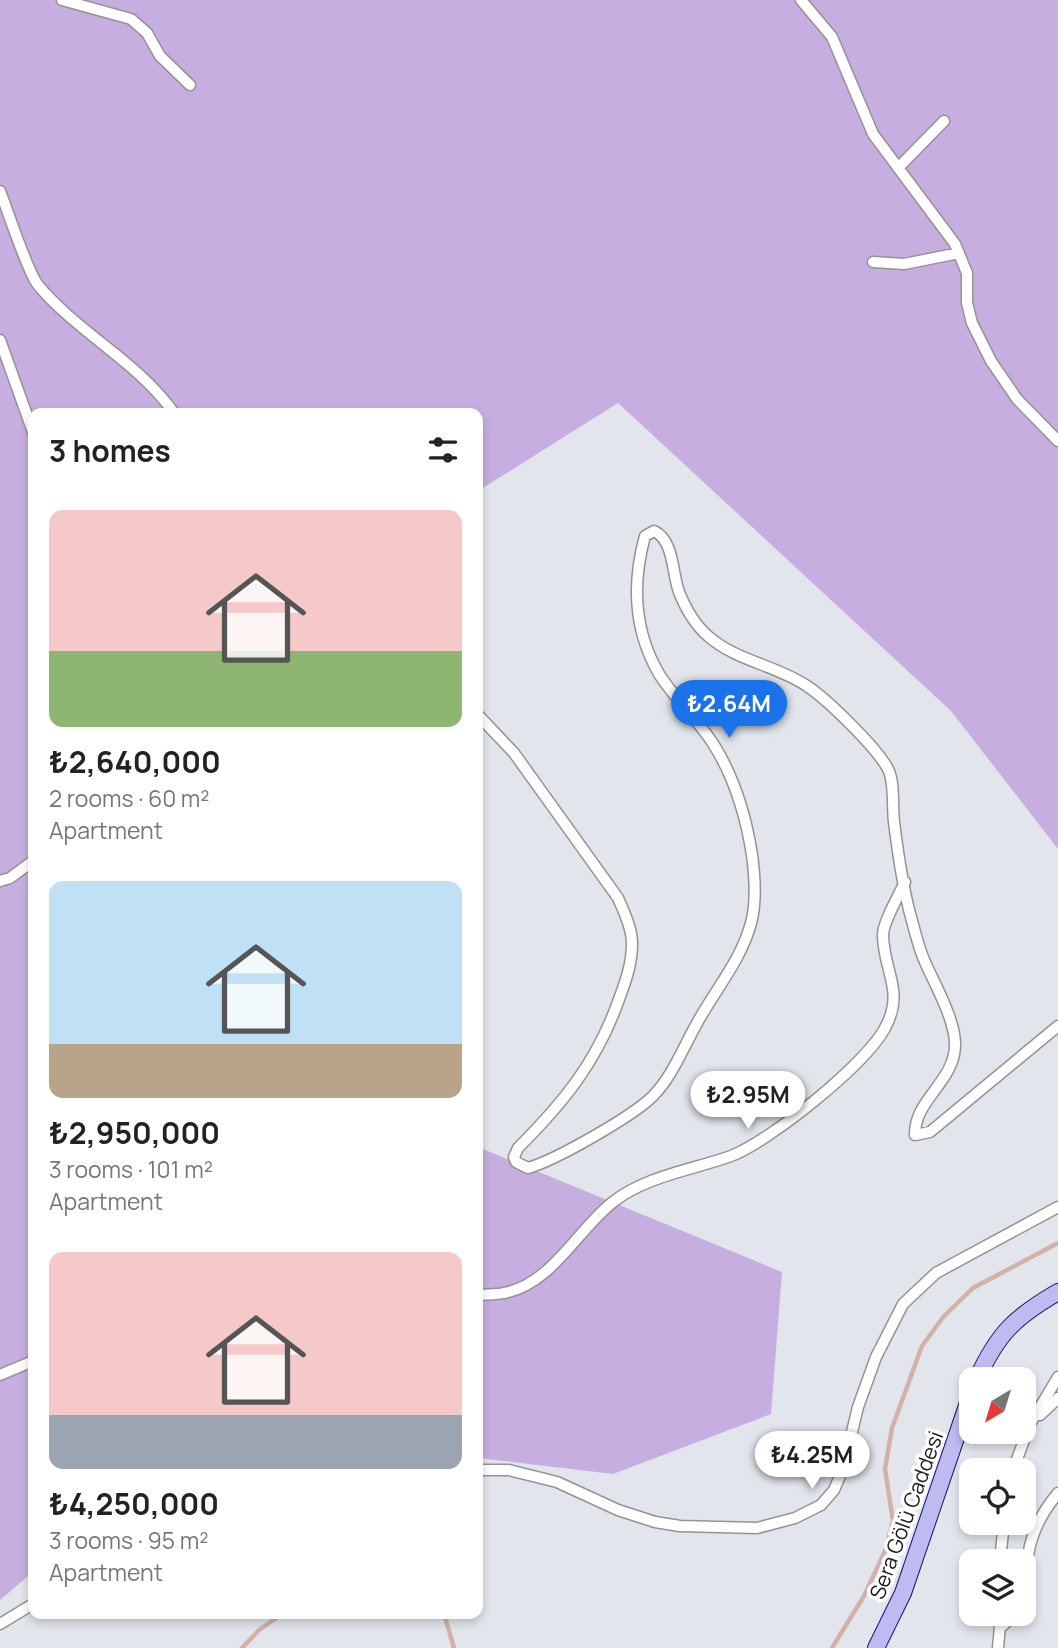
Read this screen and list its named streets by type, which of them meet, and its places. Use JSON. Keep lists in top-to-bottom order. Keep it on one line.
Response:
{"streets":{"main road":["Sera Gölü Caddesi"]},"north":"bottom left","page":{"heading":"3 homes","list":[{"name":"₺2,640,000","note":"2 rooms · 60 m² · Apartment"},{"name":"₺2,950,000","note":"3 rooms · 101 m² · Apartment"},{"name":"₺4,250,000","note":"3 rooms · 95 m² · Apartment"}],"price":["₺2.64M","₺2.95M","₺4.25M"]}}
